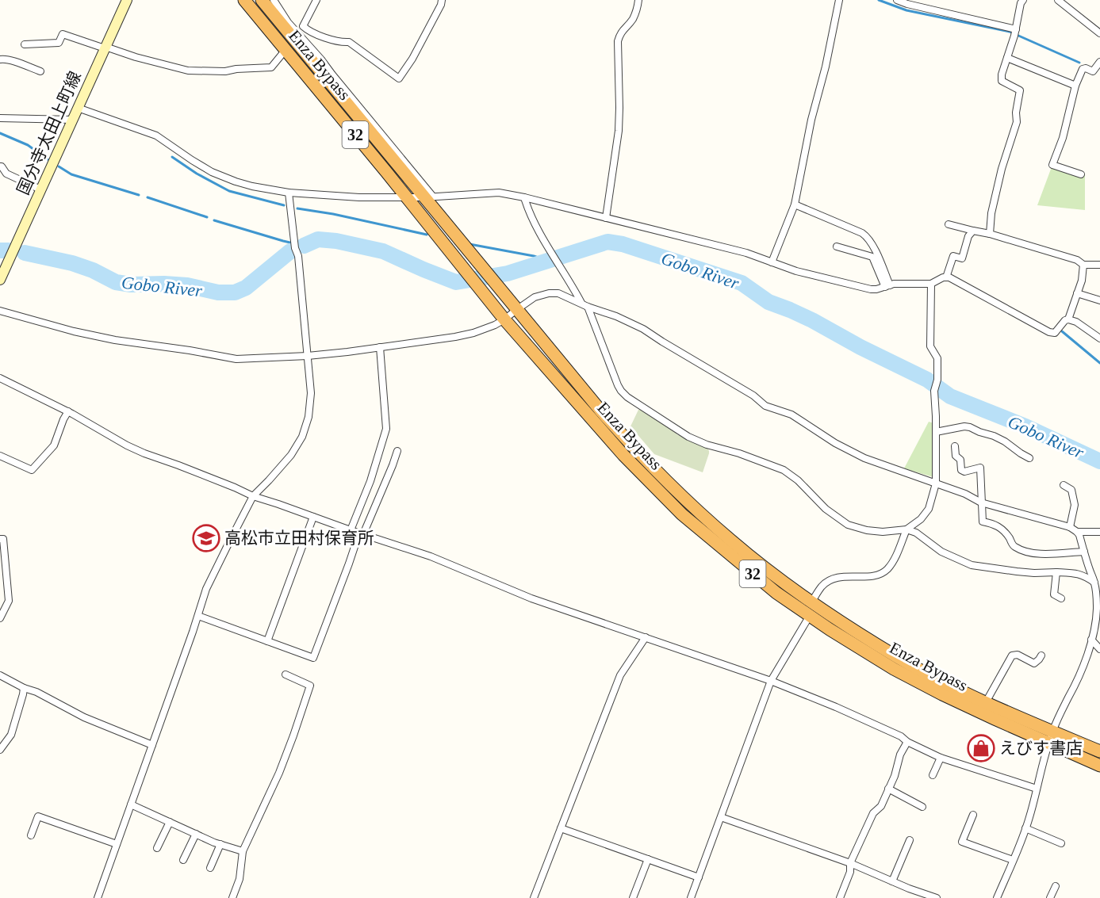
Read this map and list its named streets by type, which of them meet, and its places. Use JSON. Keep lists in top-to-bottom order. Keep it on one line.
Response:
{"streets":{"highway":["Enza Bypass","32"],"main road":["国分寺太田上町線"]},"water":["Gobo River"],"places":{"school or university":["高松市立田村保育所"],"shop":["えびす書店"]}}
